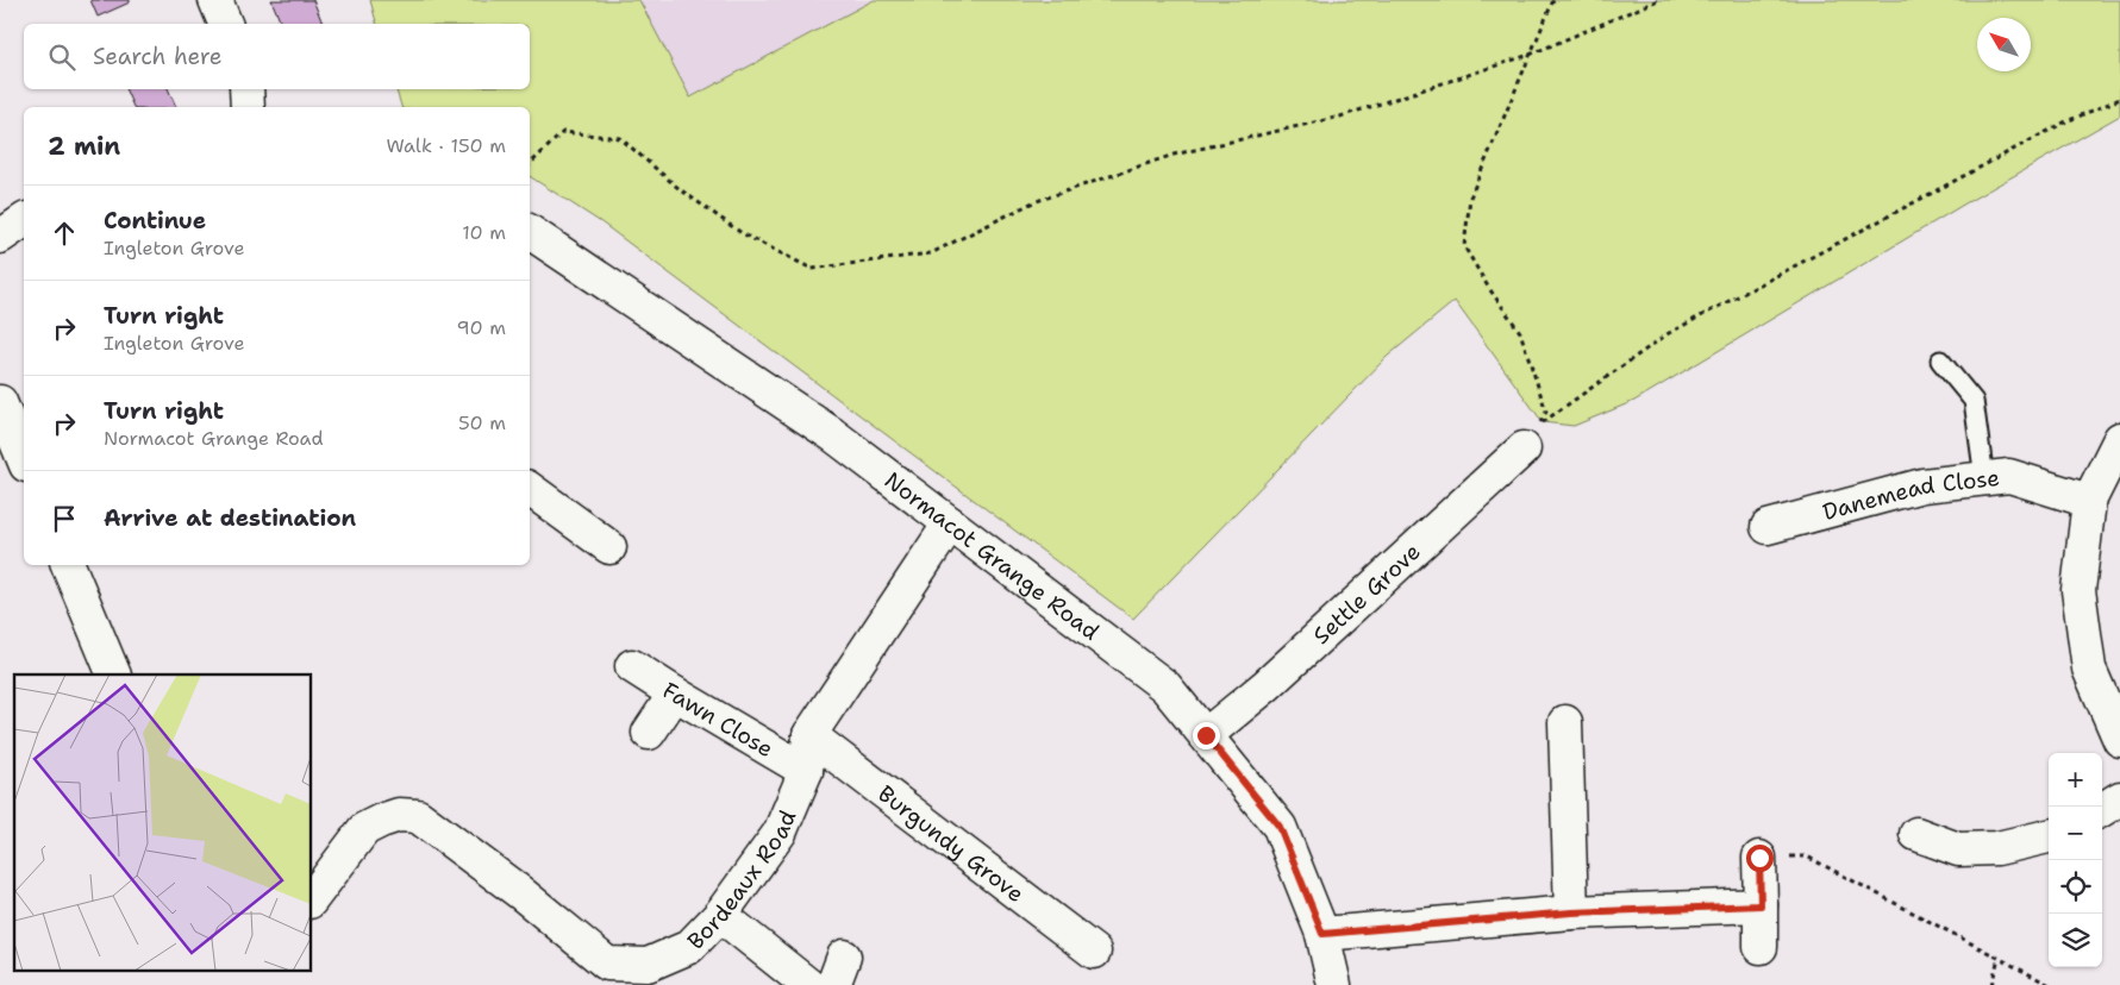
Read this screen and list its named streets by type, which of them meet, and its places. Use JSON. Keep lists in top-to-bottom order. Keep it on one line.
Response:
{"streets":{"street":["Danemead Close","Normacot Grange Road","Settle Grove","Fawn Close","Burgundy Grove","Bordeaux Road"]},"crossings":[["Normacot Grange Road","Settle Grove"],["Normacot Grange Road","Bordeaux Road"],["Fawn Close","Bordeaux Road"],["Burgundy Grove","Bordeaux Road"]],"north":"top left","page":{"search":"Search here","heading":["2 min","Walk · 150 m"],"list":[["Continue","Ingleton Grove","10 m"],["Turn right","Ingleton Grove","90 m"],["Turn right","Normacot Grange Road","50 m"],"Arrive at destination"],"map_buttons":["+","−"]}}
